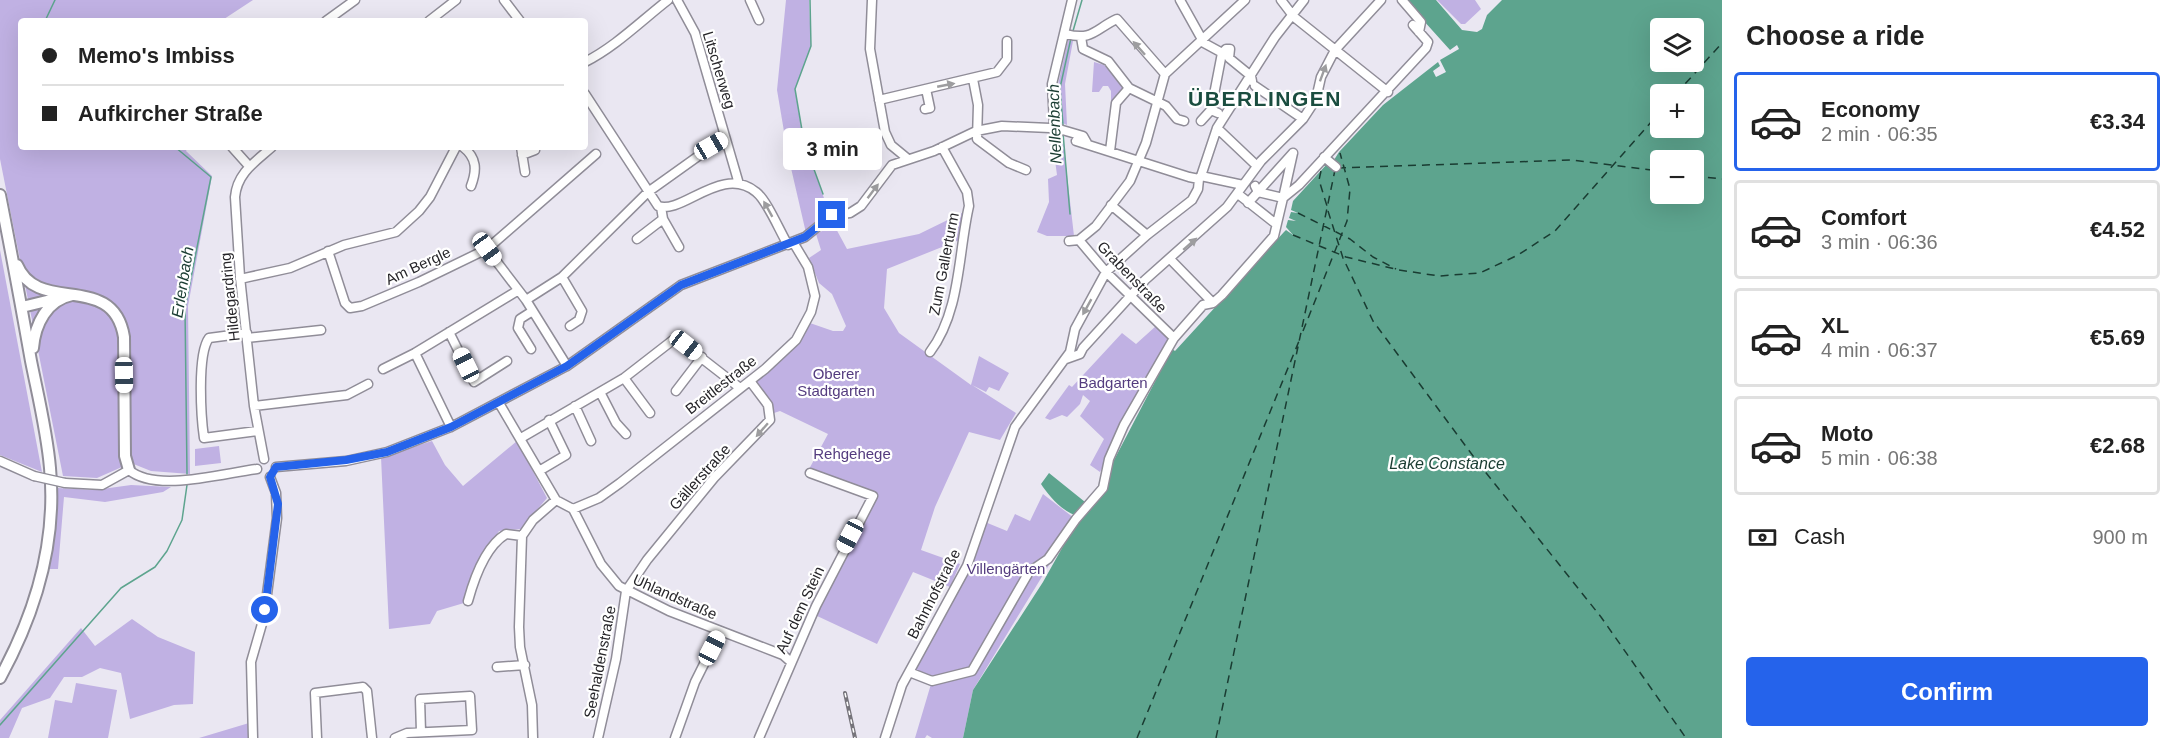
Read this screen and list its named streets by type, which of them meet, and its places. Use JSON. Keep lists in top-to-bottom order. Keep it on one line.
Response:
{"streets":{"street":["Litscherweg","Zum Gallerturm","Am Bergle","Grabenstraße","Hildegardring","Breitlestraße","Gällerstraße","Bahnhofstraße","Uhlandstraße","Auf dem Stein","Seehaldenstraße"]},"crossings":[["Litscherweg","Breitlestraße"],["Breitlestraße","Gällerstraße"],["Breitlestraße","Uhlandstraße"],["Gällerstraße","Uhlandstraße"],["Gällerstraße","Seehaldenstraße"],["Uhlandstraße","Auf dem Stein"],["Uhlandstraße","Seehaldenstraße"]],"one_way":["Gällerstraße"],"districts":["ÜBERLINGEN"],"water":["Nellenbach","Erlenbach","Lake Constance"],"parks":["Oberer Stadtgarten","Badgarten","Rehgehege","Villengärten"],"page":{"heading":"Choose a ride","map_buttons":["+","−"],"banner":["Memo's Imbiss","Aufkircher Straße"],"list":[{"name":"Economy","note":"2 min · 06:35","value":"€3.34"},{"name":"Comfort","note":"3 min · 06:36","value":"€4.52"},{"name":"XL","note":"4 min · 06:37","value":"€5.69"},{"name":"Moto","note":"5 min · 06:38","value":"€2.68"}],"bubble":"3 min","pay":["Cash","900 m"],"buttons":"Confirm"}}
